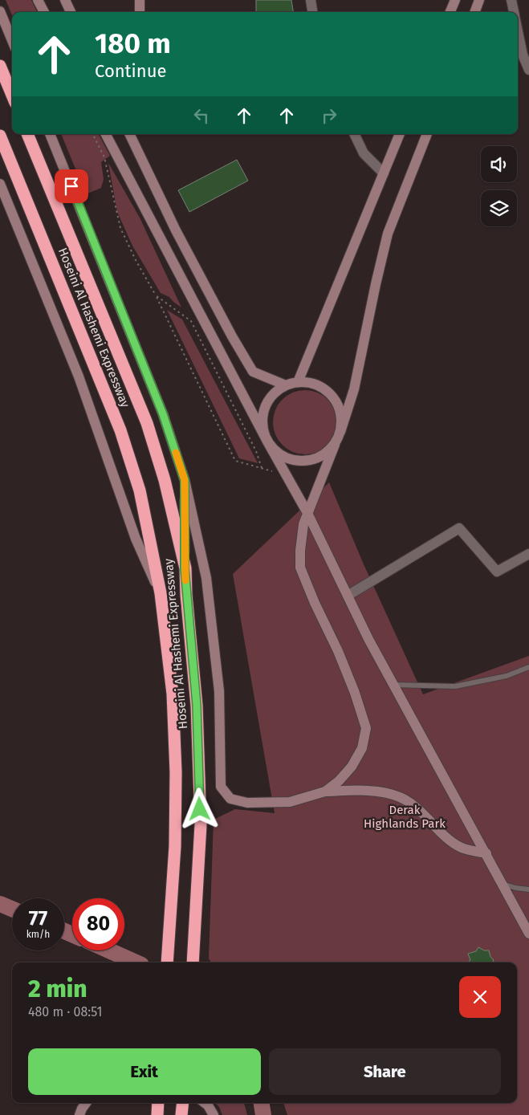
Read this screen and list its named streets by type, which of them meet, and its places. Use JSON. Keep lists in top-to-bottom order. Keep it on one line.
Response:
{"streets":{"highway":["Hoseini Al Hashemi Expressway"]},"parks":["Derak Highlands Park"],"page":{"turn":["180 m","Continue"],"speed":"77 km/h","limit":"80","heading":["2 min","480 m · 08:51"],"buttons":["Exit","Share"]}}
